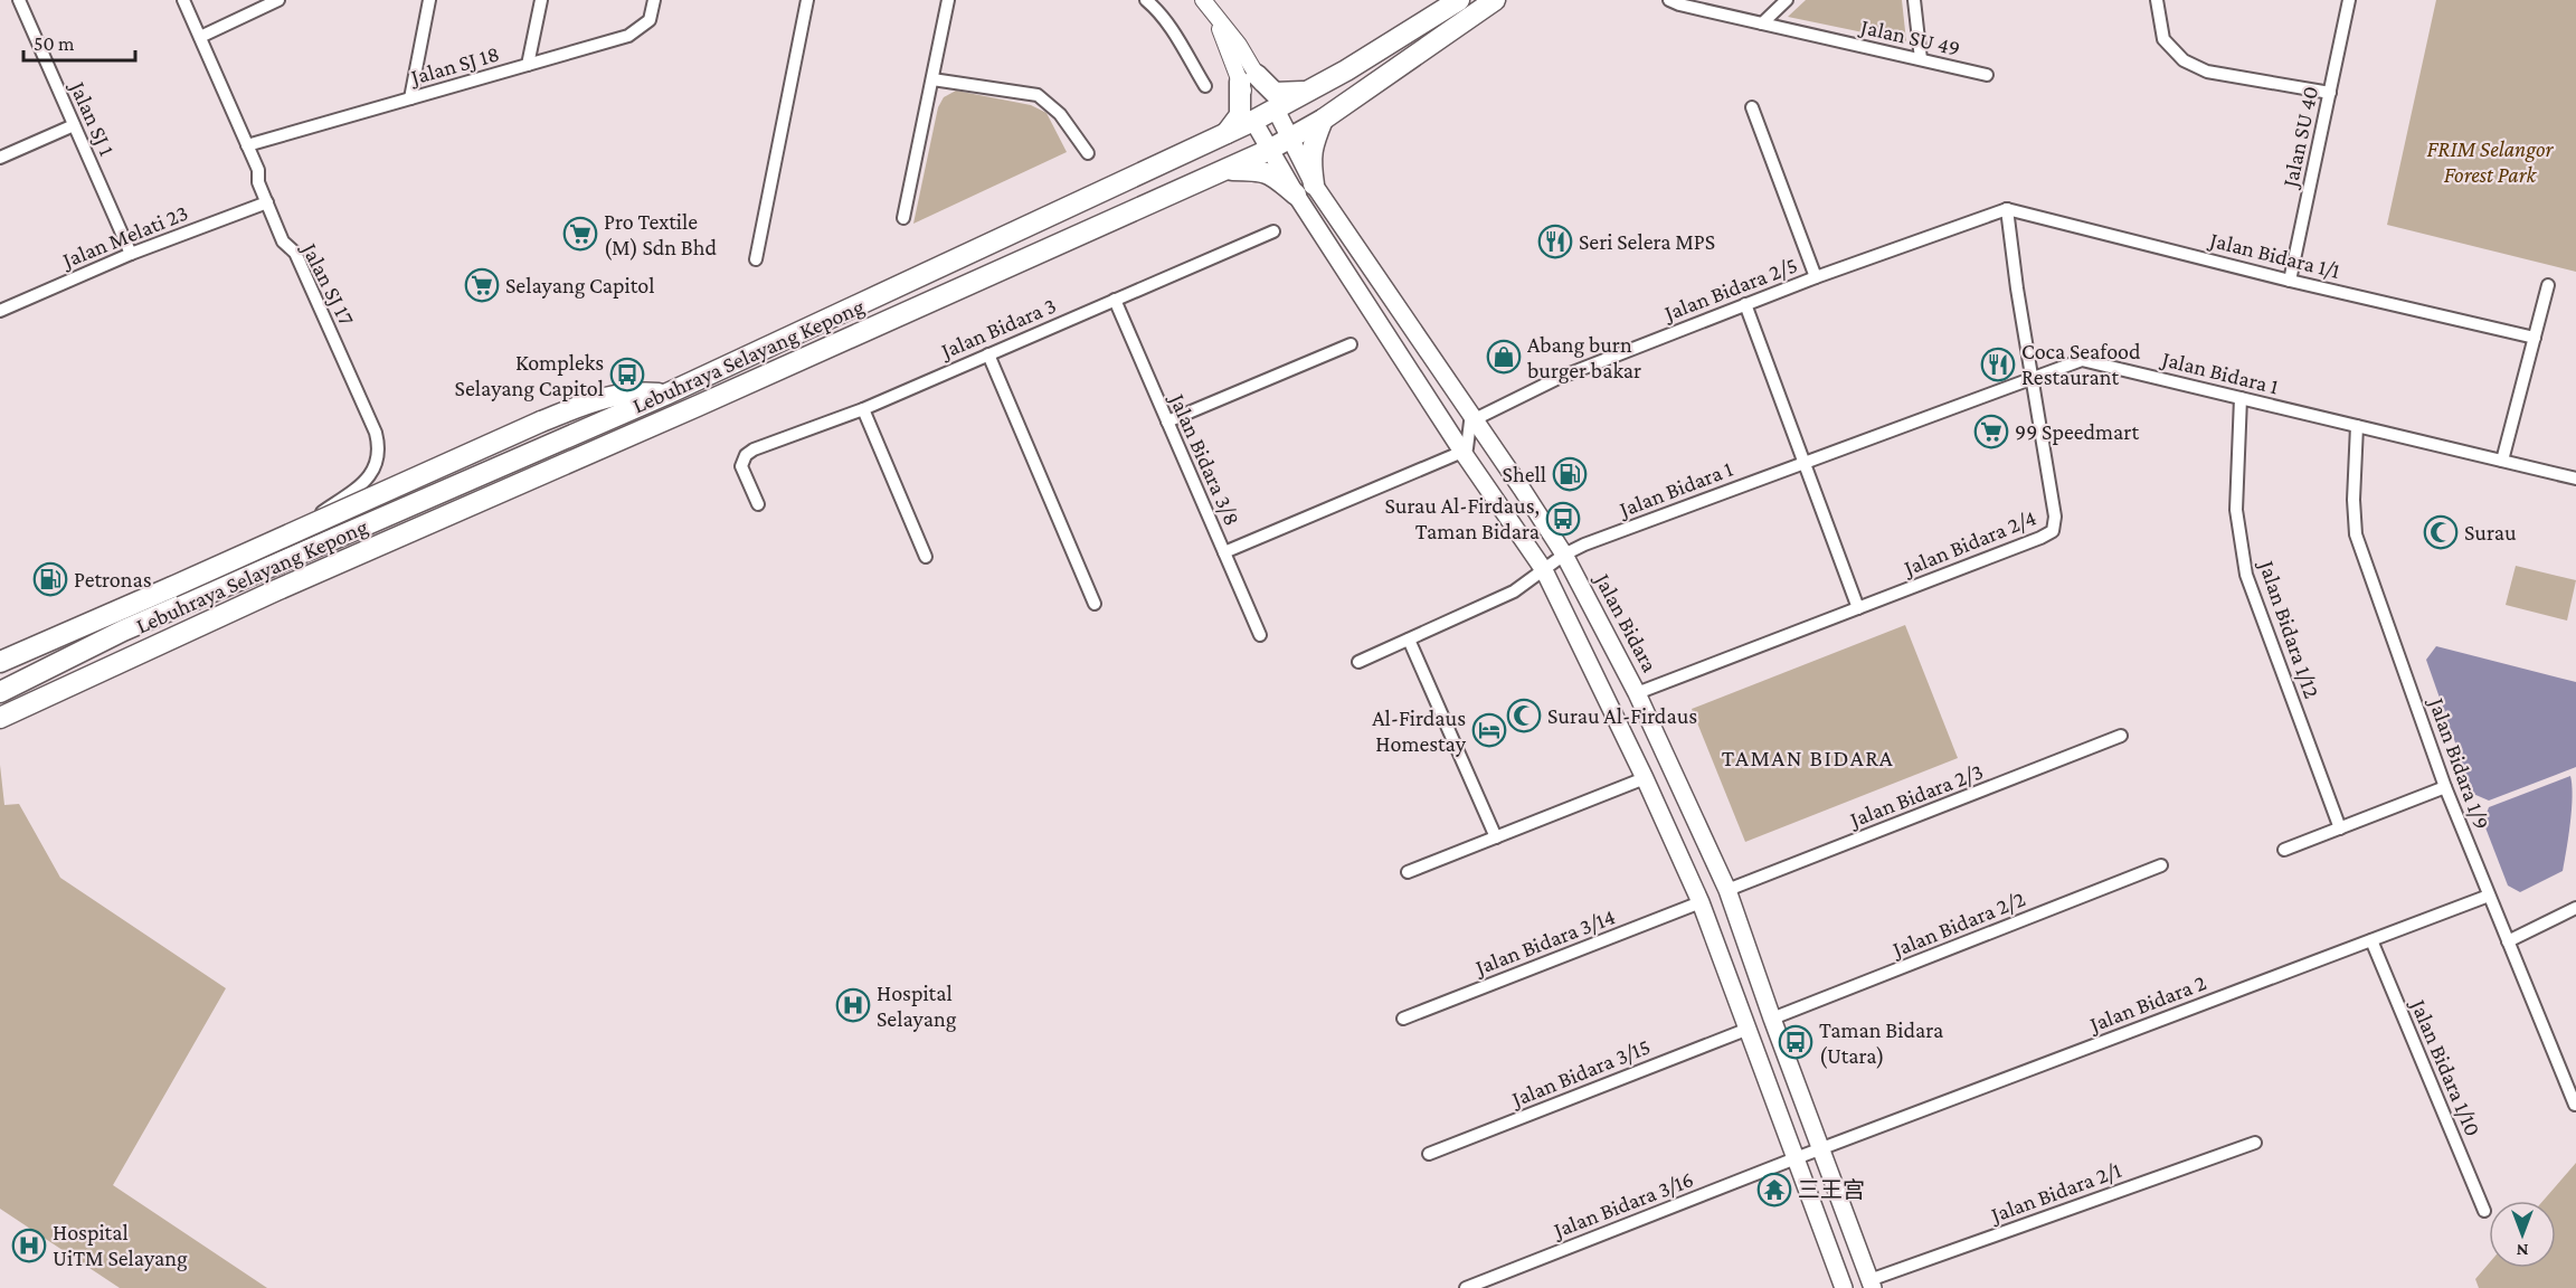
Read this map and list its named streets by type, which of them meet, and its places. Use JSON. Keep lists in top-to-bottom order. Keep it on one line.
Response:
{"streets":{"main road":["Lebuhraya Selayang Kepong","Jalan Bidara"],"street":["Jalan SU 49","Jalan SJ 18","Jalan SJ 1","Jalan SU 40","Jalan Melati 23","Jalan Bidara 1/1","Jalan SJ 17","Jalan Bidara 2/5","Jalan Bidara 3","Jalan Bidara 1","Jalan Bidara 3/8","Jalan Bidara 2/4","Jalan Bidara 1/12","Jalan Bidara 1/9","Jalan Bidara 2/3","Jalan Bidara 2/2","Jalan Bidara 3/14","Jalan Bidara 2","Jalan Bidara 1/10","Jalan Bidara 3/15","Jalan Bidara 2/1","Jalan Bidara 3/16"]},"crossings":[["Jalan SJ 18","Jalan SJ 17"],["Jalan SJ 1","Jalan Melati 23"],["Jalan SU 40","Jalan Bidara 1/1"],["Jalan Melati 23","Jalan SJ 17"],["Jalan Bidara 1/1","Jalan Bidara 2/5"],["Jalan Bidara 1/1","Jalan Bidara 2/4"],["Jalan SJ 17","Lebuhraya Selayang Kepong"],["Jalan Bidara 2/5","Jalan Bidara 2/4"],["Jalan Bidara 2/5","Jalan Bidara"],["Jalan Bidara 3","Jalan Bidara 3/8"],["Lebuhraya Selayang Kepong","Jalan Bidara"],["Jalan Bidara 1","Jalan Bidara 2/4"],["Jalan Bidara 1","Jalan Bidara"],["Jalan Bidara 1","Jalan Bidara 1/12"],["Jalan Bidara 1","Jalan Bidara 1/9"],["Jalan Bidara 2/4","Jalan Bidara"],["Jalan Bidara","Jalan Bidara 2/3"],["Jalan Bidara","Jalan Bidara 2/2"],["Jalan Bidara","Jalan Bidara 2"],["Jalan Bidara","Jalan Bidara 2/1"],["Jalan Bidara 1/9","Jalan Bidara 2"],["Jalan Bidara 2","Jalan Bidara 1/10"],["Jalan Bidara 2","Jalan Bidara 3/16"]],"districts":["TAMAN BIDARA"],"parks":["FRIM Selangor Forest Park"],"places":{"supermarket":["Pro Textile (M) Sdn Bhd","Selayang Capitol","99 Speedmart"],"restaurant":["Seri Selera MPS","Coca Seafood Restaurant"],"shop":["Abang burn burger bakar"],"bus stop":["Kompleks Selayang Capitol","Surau Al-Firdaus, Taman Bidara","Taman Bidara (Utara)"],"fuel station":["Shell","Petronas"],"mosque":["Surau","Surau Al-Firdaus"],"hotel":["Al-Firdaus Homestay"],"hospital":["Hospital Selayang","Hospital UiTM Selayang"],"temple":["三王宫"]},"scale_bar":"50 m","north":"bottom"}
